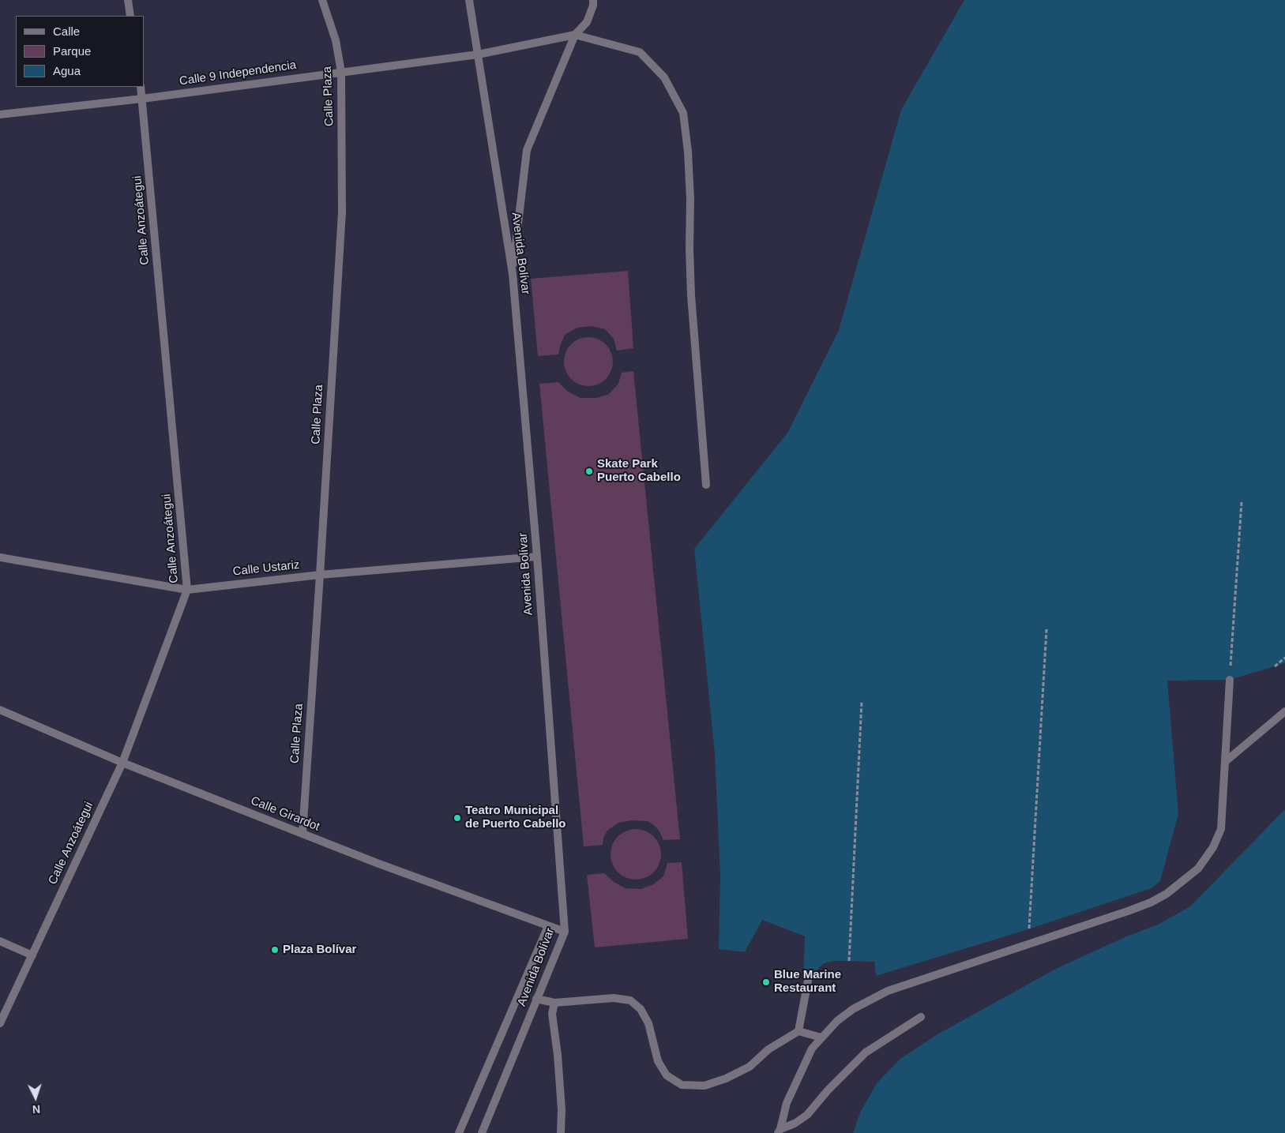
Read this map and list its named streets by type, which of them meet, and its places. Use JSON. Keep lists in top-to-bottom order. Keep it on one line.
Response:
{"streets":{"street":["Calle 9 Independencia","Calle Plaza","Calle Anzoátegui","Avenida Bolívar","Calle Ustariz","Calle Girardot"]},"crossings":[["Calle 9 Independencia","Calle Plaza"],["Calle 9 Independencia","Calle Anzoátegui"],["Calle 9 Independencia","Avenida Bolívar"],["Calle Plaza","Calle Ustariz"],["Calle Plaza","Calle Girardot"],["Calle Anzoátegui","Calle Ustariz"],["Calle Anzoátegui","Calle Girardot"],["Avenida Bolívar","Calle Ustariz"],["Avenida Bolívar","Calle Girardot"]],"places":["Skate Park Puerto Cabello","Teatro Municipal de Puerto Cabello","Plaza Bolívar","Blue Marine Restaurant"],"legend":["Calle","Parque","Agua"],"north":"bottom"}
